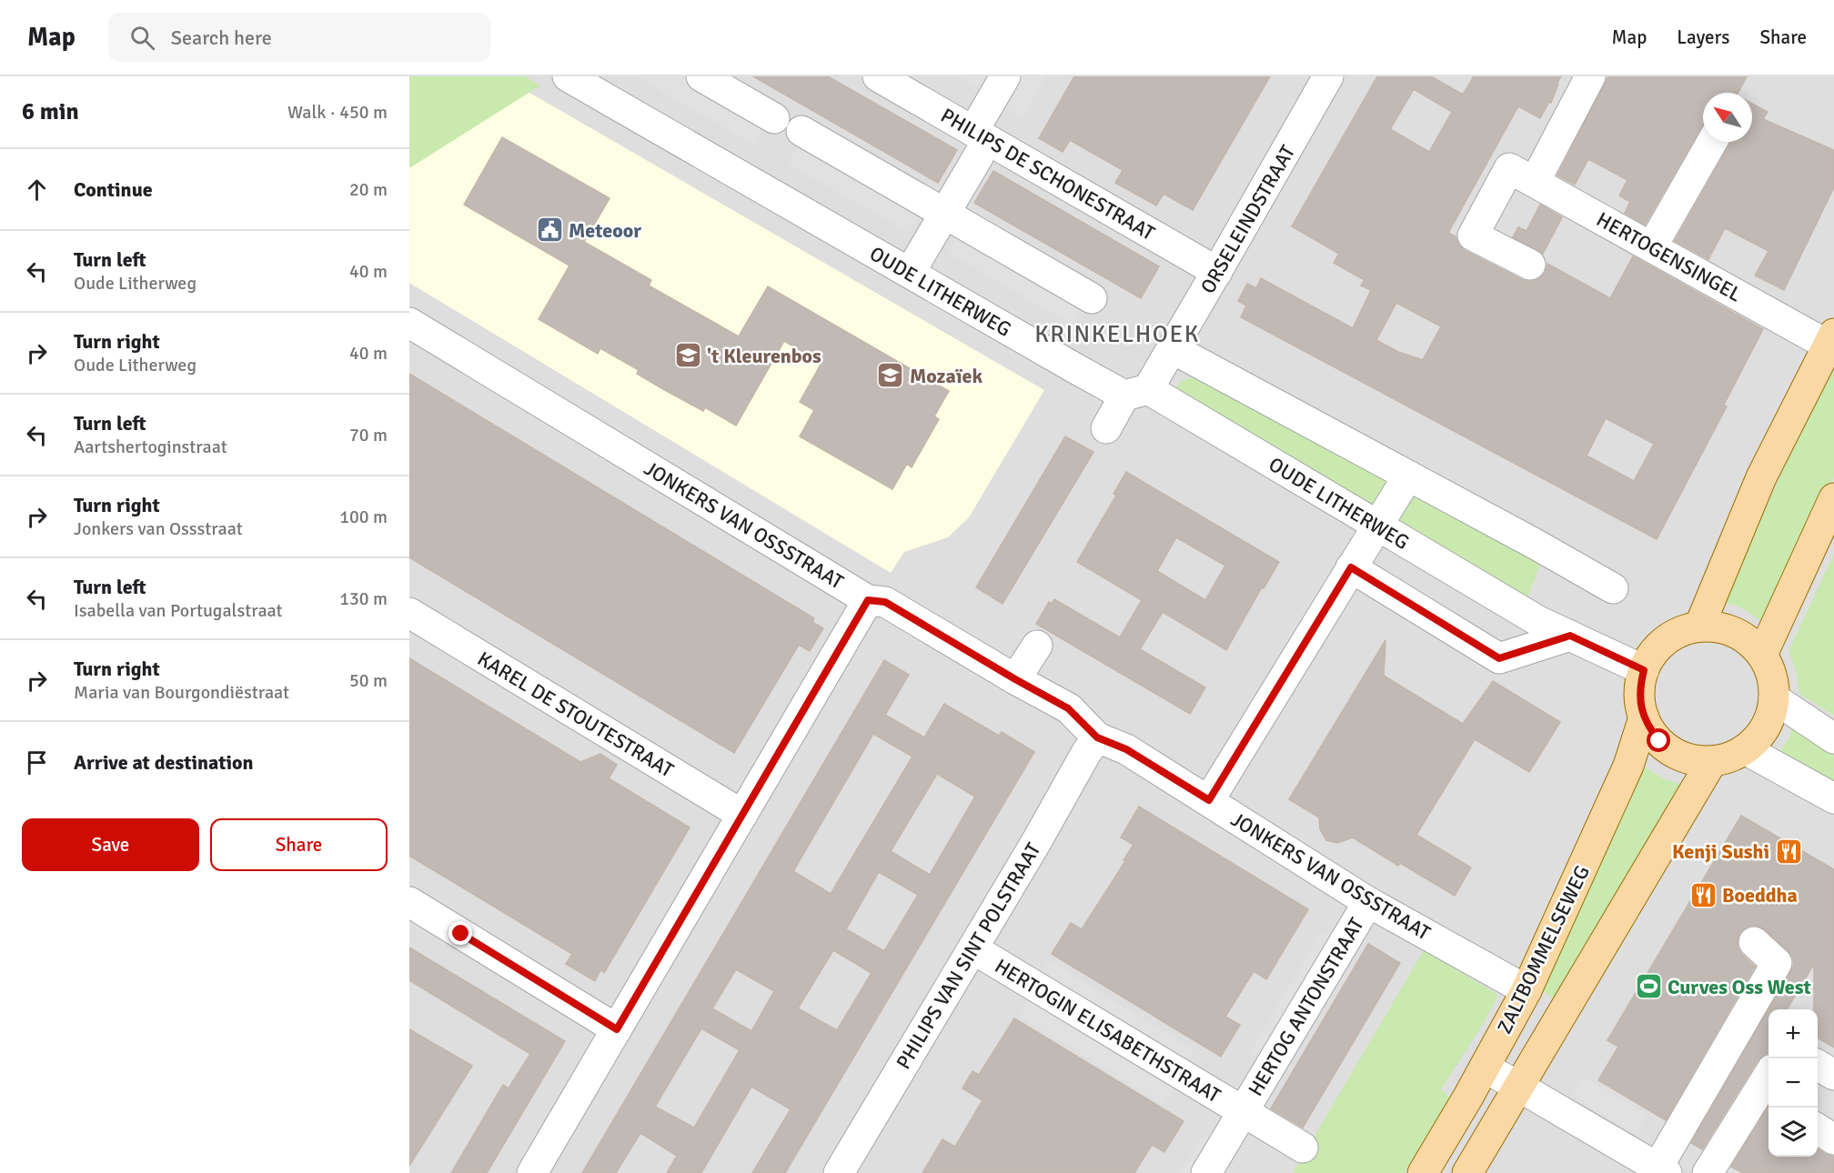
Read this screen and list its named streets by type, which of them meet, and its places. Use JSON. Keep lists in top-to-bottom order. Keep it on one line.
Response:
{"streets":{"main road":["HERTOGENSINGEL","ZALTBOMMELSEWEG"],"street":["PHILIPS DE SCHONESTRAAT","ORSELEINDSTRAAT","OUDE LITHERWEG","JONKERS VAN OSSSTRAAT","KAREL DE STOUTESTRAAT","PHILIPS VAN SINT POLSTRAAT","HERTOG ANTONSTRAAT","HERTOGIN ELISABETHSTRAAT"]},"crossings":[["PHILIPS DE SCHONESTRAAT","ORSELEINDSTRAAT"],["ORSELEINDSTRAAT","OUDE LITHERWEG"],["HERTOGENSINGEL","OUDE LITHERWEG"],["HERTOGENSINGEL","ZALTBOMMELSEWEG"],["OUDE LITHERWEG","ZALTBOMMELSEWEG"],["JONKERS VAN OSSSTRAAT","ZALTBOMMELSEWEG"],["JONKERS VAN OSSSTRAAT","PHILIPS VAN SINT POLSTRAAT"],["JONKERS VAN OSSSTRAAT","HERTOG ANTONSTRAAT"],["PHILIPS VAN SINT POLSTRAAT","HERTOGIN ELISABETHSTRAAT"],["HERTOG ANTONSTRAAT","HERTOGIN ELISABETHSTRAAT"]],"districts":["KRINKELHOEK"],"places":{"public building":["Meteoor"],"school or university":["'t Kleurenbos","Mozaïek"],"restaurant":["Kenji Sushi","Boeddha"],"sports":["Curves Oss West"]},"north":"top left","page":{"header":"Map","search":"Search here","nav":["Map","Layers","Share"],"heading":["6 min","Walk · 450 m"],"list":[["Continue","20 m"],["Turn left","Oude Litherweg","40 m"],["Turn right","Oude Litherweg","40 m"],["Turn left","Aartshertoginstraat","70 m"],["Turn right","Jonkers van Ossstraat","100 m"],["Turn left","Isabella van Portugalstraat","130 m"],["Turn right","Maria van Bourgondiëstraat","50 m"],"Arrive at destination"],"buttons":["Save","Share"],"map_buttons":["+","−"]}}
